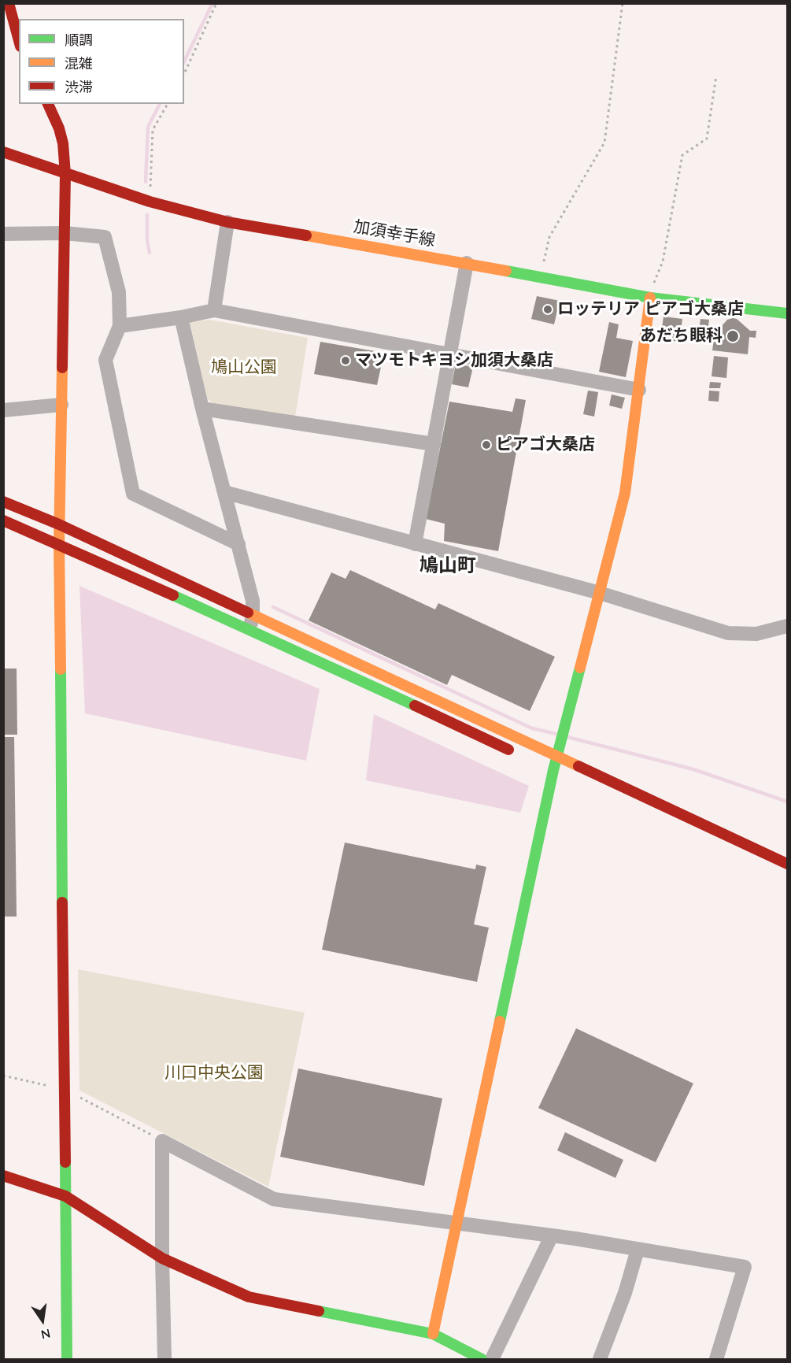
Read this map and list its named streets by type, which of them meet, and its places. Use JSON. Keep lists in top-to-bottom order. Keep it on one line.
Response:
{"streets":{"street":["加須幸手線"]},"districts":["鳩山町"],"parks":["鳩山公園","川口中央公園"],"places":["ロッテリア ピアゴ大桑店","あだち眼科","マツモトキヨシ加須大桑店","ピアゴ大桑店"],"legend":["順調","混雑","渋滞"],"north":"bottom"}
